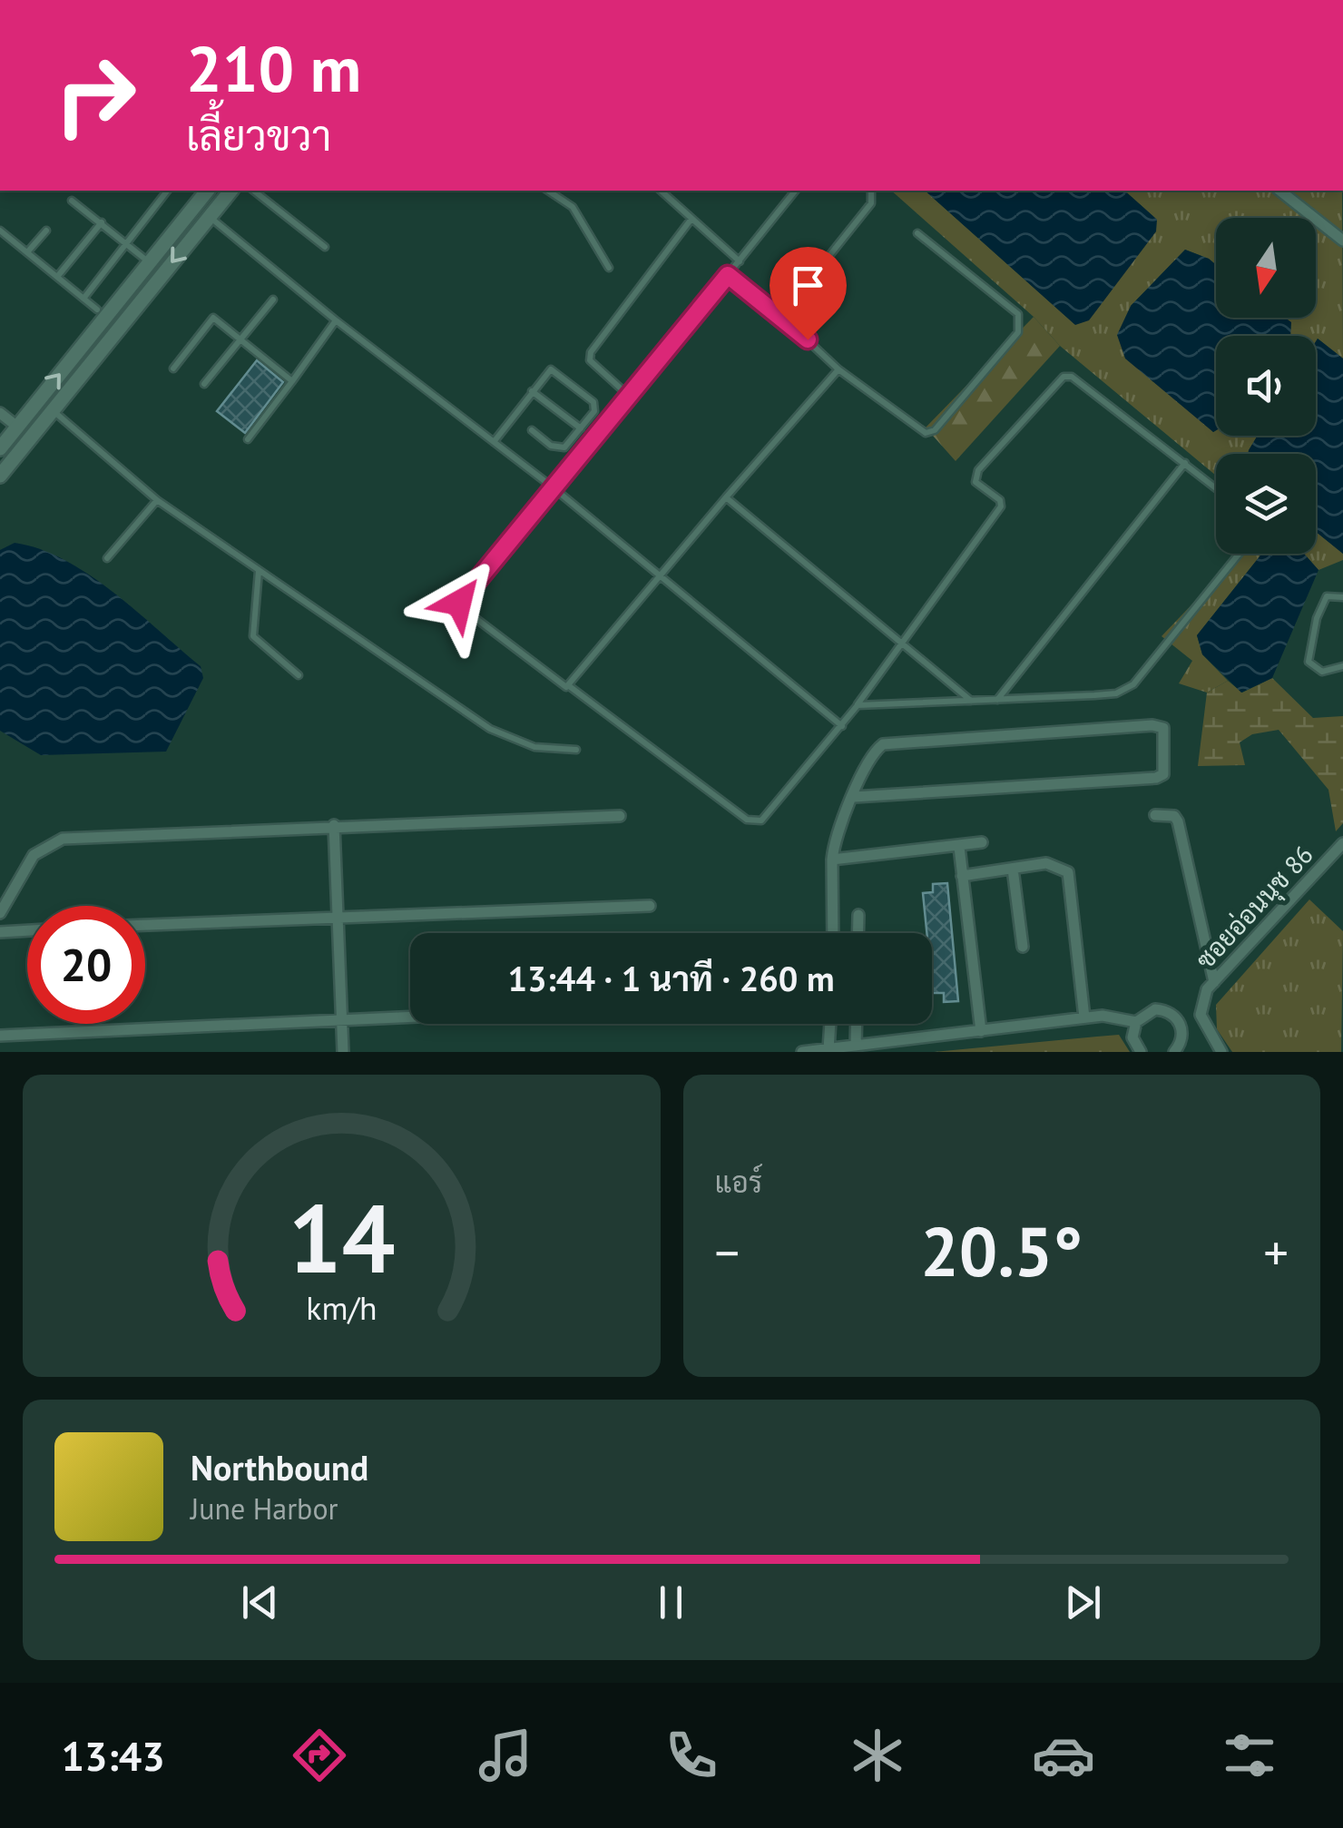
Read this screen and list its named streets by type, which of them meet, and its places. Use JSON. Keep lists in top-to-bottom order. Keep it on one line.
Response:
{"streets":{"street":["ซอยอ่อนนุช 86"]},"north":"bottom","page":{"turn":["210 m","เลี้ยวขวา"],"limit":"20","trip":"13:44 · 1 นาที · 260 m","tile":"แอร์","heat":["−","20.5°","+"],"song":["Northbound","June Harbor"],"tabs":"13:43","gauge":["14","km/h"]}}
